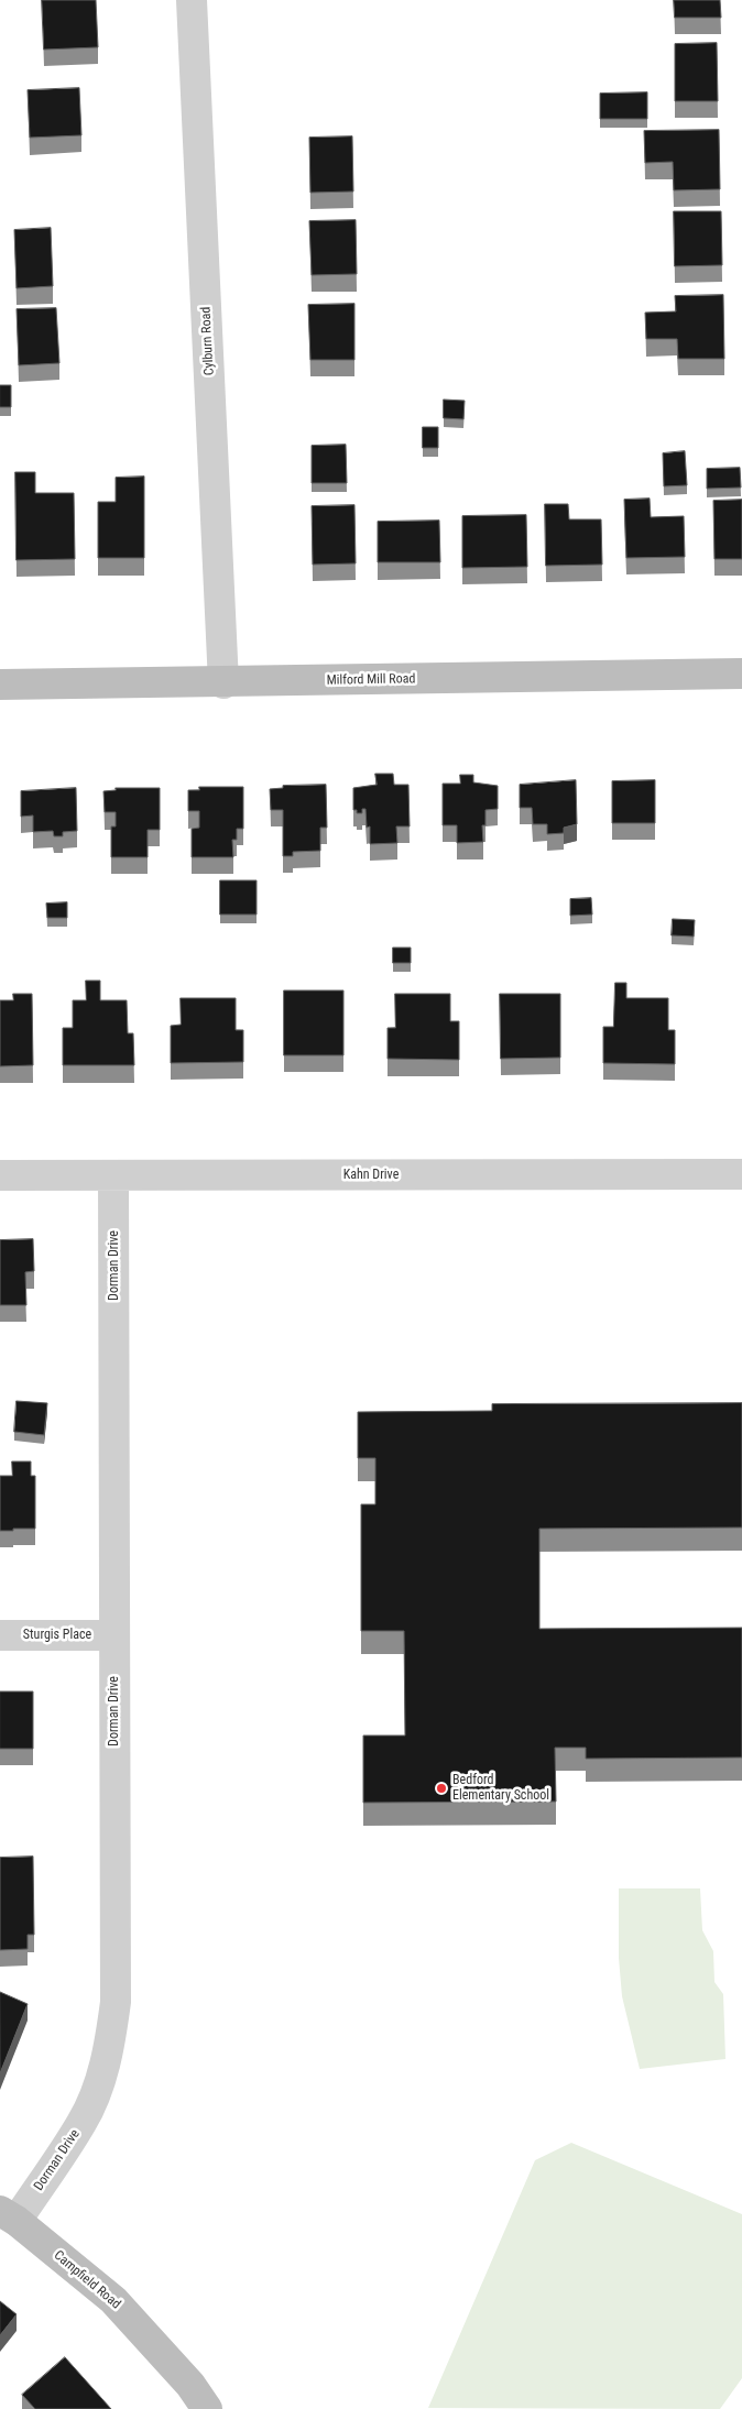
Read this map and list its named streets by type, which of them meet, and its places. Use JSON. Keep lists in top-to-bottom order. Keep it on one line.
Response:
{"streets":{"main road":["Milford Mill Road","Campfield Road"],"street":["Cylburn Road","Kahn Drive","Dorman Drive","Sturgis Place"]},"crossings":[["Cylburn Road","Milford Mill Road"],["Kahn Drive","Dorman Drive"],["Dorman Drive","Sturgis Place"],["Dorman Drive","Campfield Road"]],"places":["Bedford Elementary School"]}
